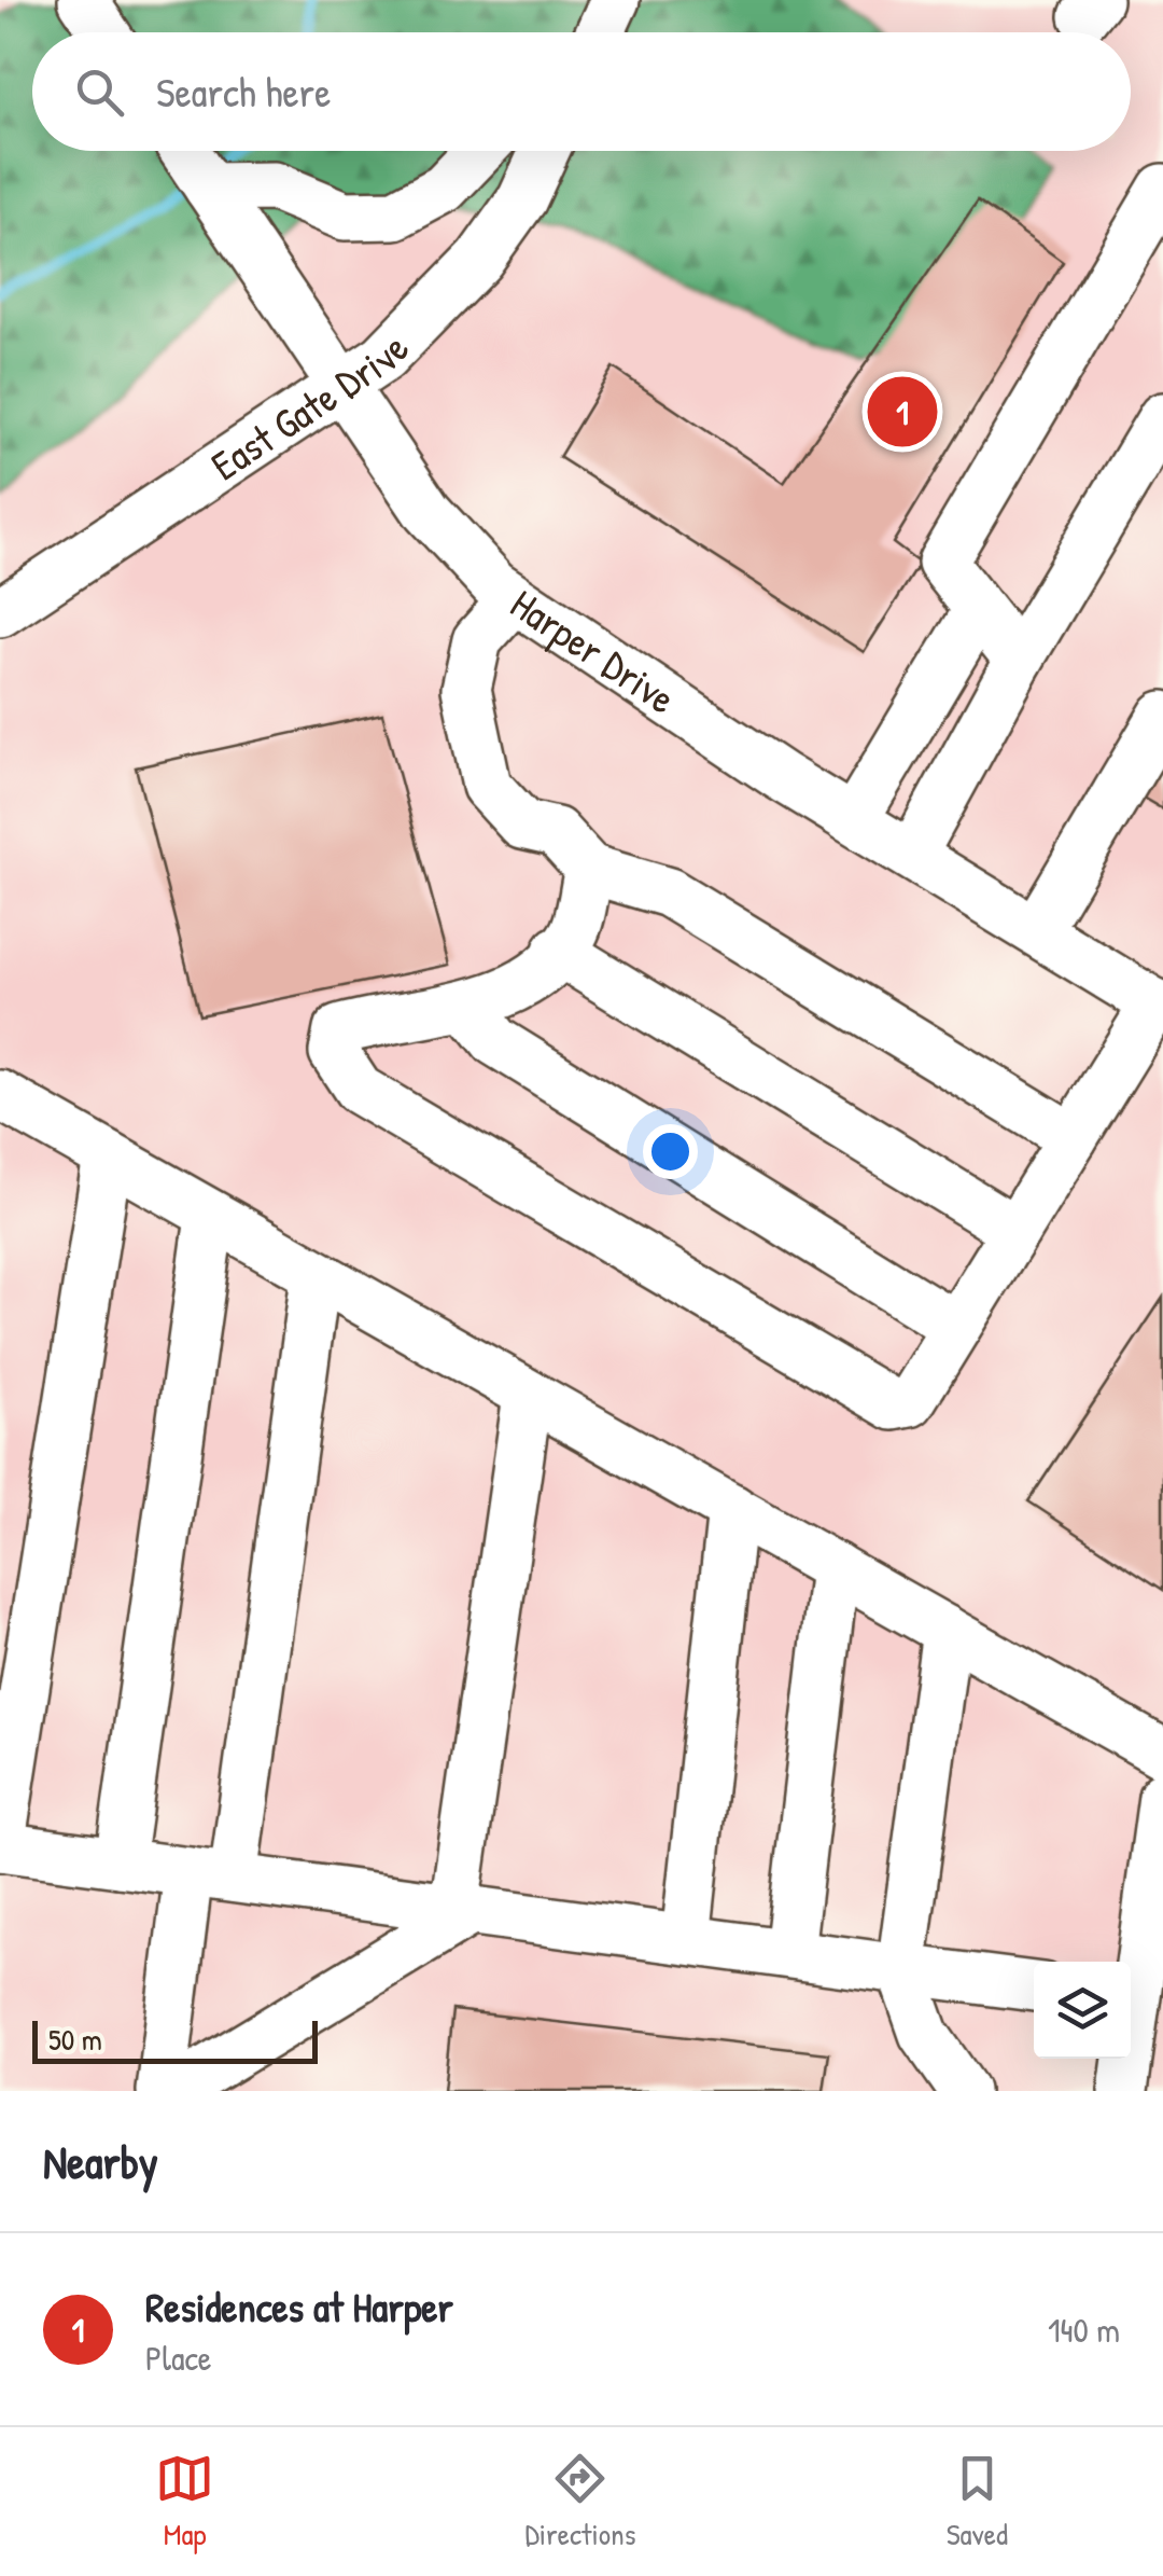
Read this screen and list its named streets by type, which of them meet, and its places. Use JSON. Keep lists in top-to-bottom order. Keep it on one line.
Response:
{"streets":{"street":["East Gate Drive","Harper Drive"]},"crossings":[["East Gate Drive","Harper Drive"]],"scale_bar":"50 m","page":{"search":"Search here","pins":"1","scale":"50 m","heading":"Nearby","list":[{"mark":"1","name":"Residences at Harper","note":"Place","value":"140 m"}],"nav":["Map","Directions","Saved"]}}
